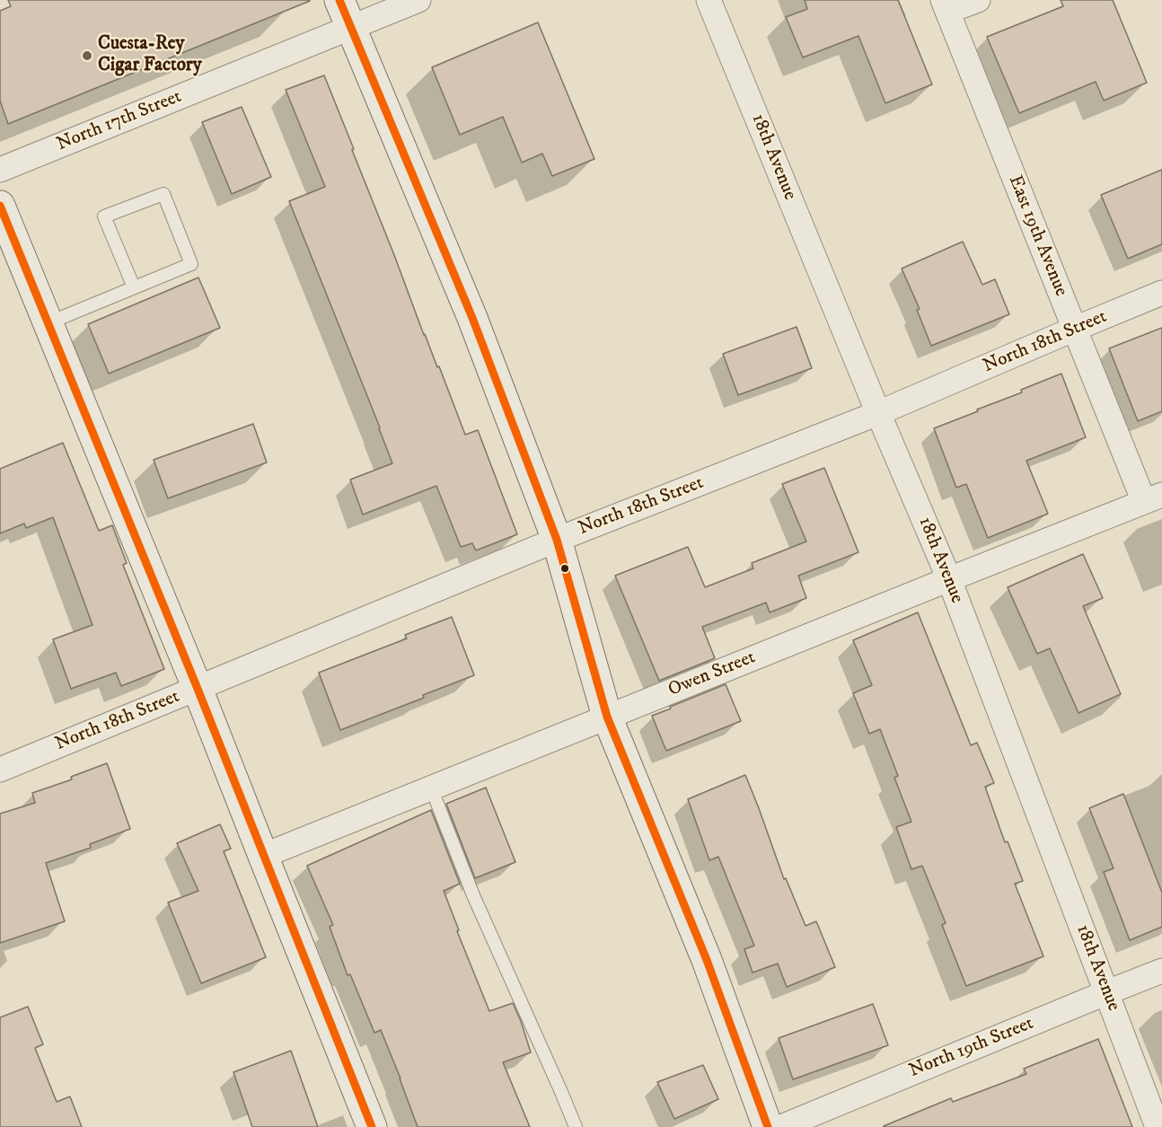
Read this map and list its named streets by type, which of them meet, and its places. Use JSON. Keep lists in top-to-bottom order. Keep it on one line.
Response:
{"streets":{"street":["North 17th Street","18th Avenue","East 19th Avenue","North 18th Street","Owen Street","North 19th Street"]},"crossings":[["18th Avenue","North 18th Street"],["18th Avenue","Owen Street"],["18th Avenue","North 19th Street"],["East 19th Avenue","North 18th Street"],["East 19th Avenue","Owen Street"]],"places":["Cuesta-Rey Cigar Factory"]}
